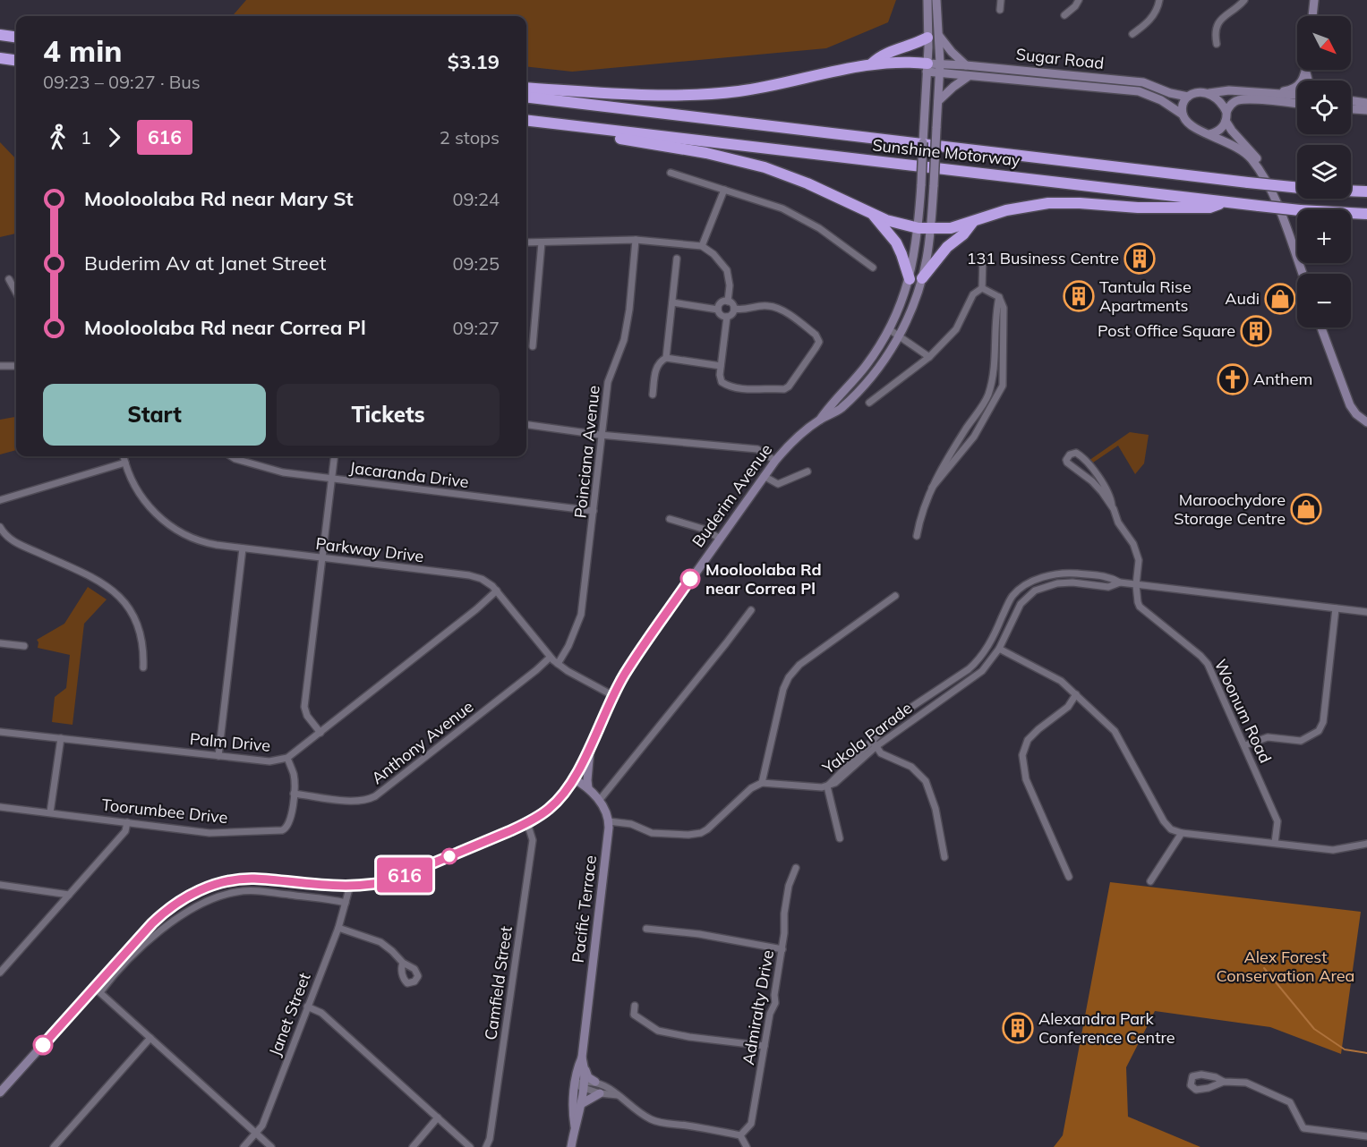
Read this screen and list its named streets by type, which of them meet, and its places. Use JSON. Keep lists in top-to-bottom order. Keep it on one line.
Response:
{"streets":{"highway":["Sunshine Motorway"],"main road":["Sugar Road","Buderim Avenue","Pacific Terrace"],"street":["Poinciana Avenue","Jacaranda Drive","Parkway Drive","Woonum Road","Yakola Parade","Palm Drive","Anthony Avenue","Toorumbee Drive","Camfield Street","Admiralty Drive","Janet Street"]},"crossings":[["Poinciana Avenue","Jacaranda Drive"],["Poinciana Avenue","Parkway Drive"],["Buderim Avenue","Parkway Drive"],["Buderim Avenue","Pacific Terrace"],["Buderim Avenue","Camfield Street"],["Buderim Avenue","Janet Street"],["Parkway Drive","Palm Drive"],["Parkway Drive","Anthony Avenue"],["Woonum Road","Yakola Parade"],["Palm Drive","Toorumbee Drive"],["Anthony Avenue","Toorumbee Drive"]],"parks":["Alex Forest Conservation Area"],"places":{"building":["131 Business Centre","Tantula Rise Apartments","Post Office Square","Alexandra Park Conference Centre"],"shop":["Audi","Maroochydore Storage Centre"],"church":["Anthem"],"other":["Mooloolaba Rd near Correa Pl"]},"lines":["bus line 616"],"north":"bottom right","page":{"on_map":"616","map_buttons":["+","−"],"heading":["4 min","09:23 – 09:27 · Bus","$3.19"],"legs":["1","616","2 stops"],"list":[{"name":"Mooloolaba Rd near Mary St","value":"09:24"},{"name":"Buderim Av at Janet Street","value":"09:25"},{"name":"Mooloolaba Rd near Correa Pl","value":"09:27"}],"buttons":["Start","Tickets"]}}
